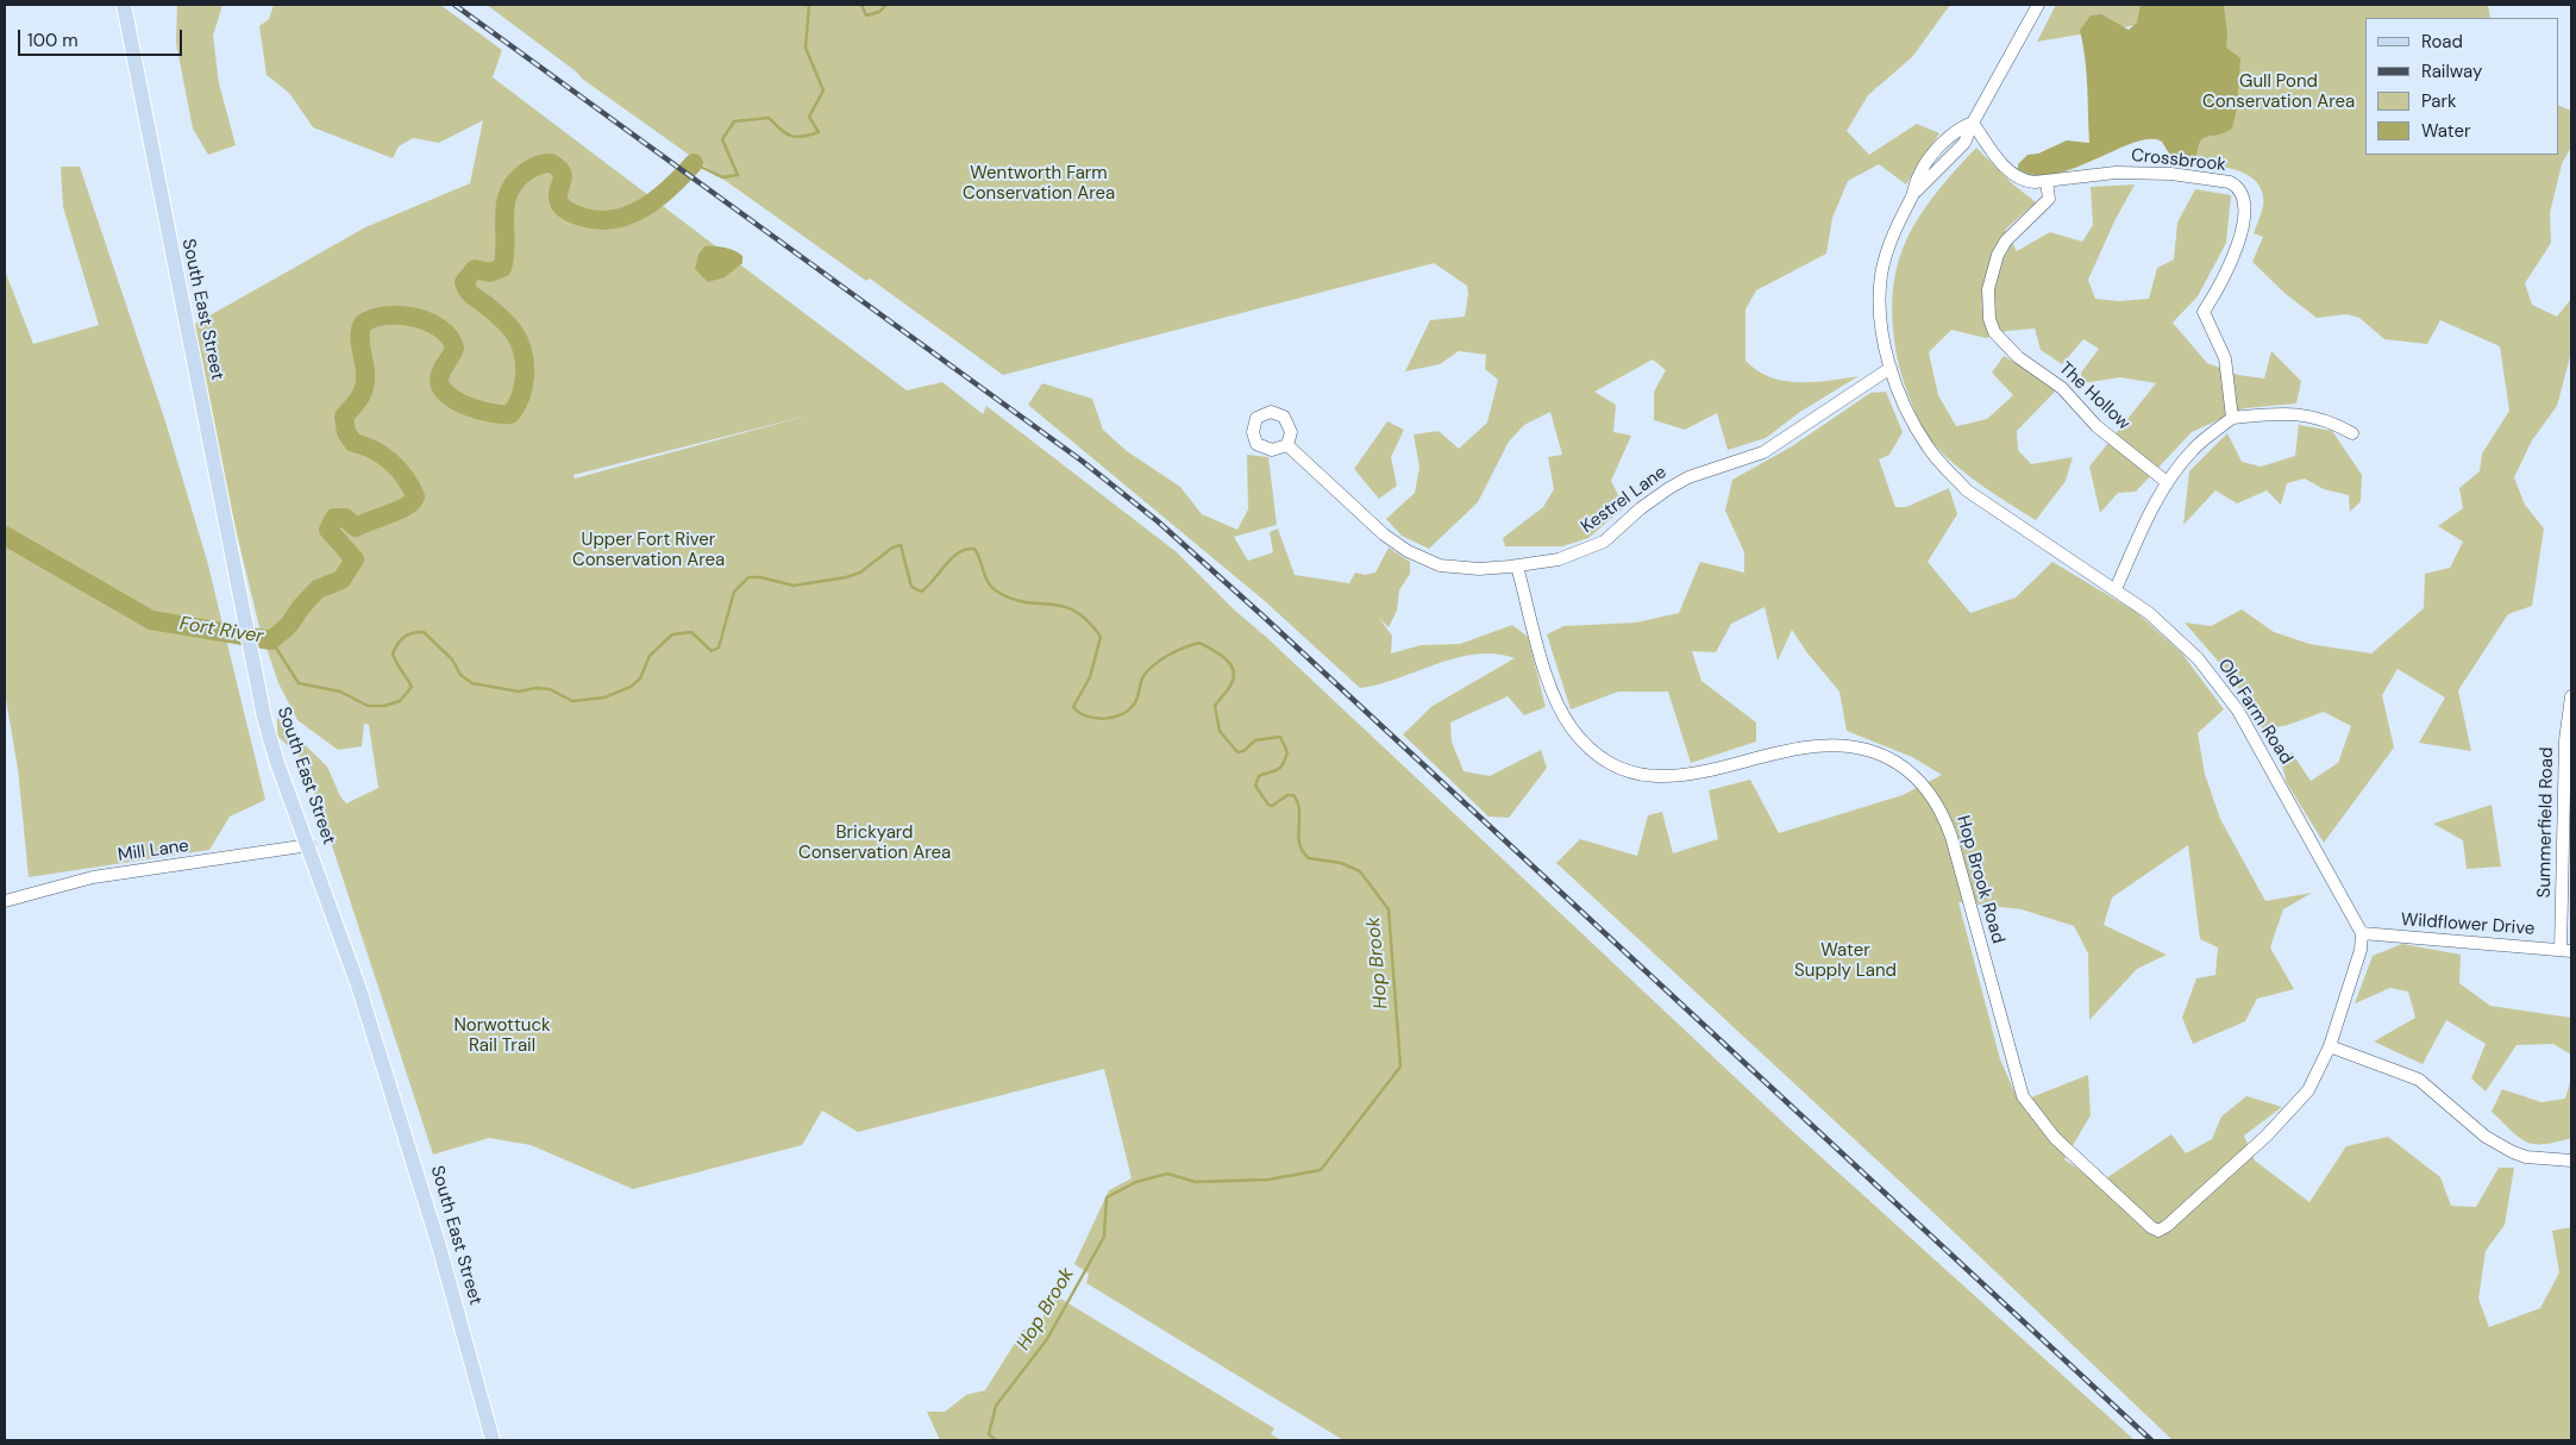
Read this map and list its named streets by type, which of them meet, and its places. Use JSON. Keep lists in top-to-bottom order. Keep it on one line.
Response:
{"streets":{"main road":["South East Street"],"street":["Crossbrook","The Hollow","Kestrel Lane","Old Farm Road","Summerfield Road","Mill Lane","Hop Brook Road","Wildflower Drive"]},"crossings":[["Crossbrook","The Hollow"],["Crossbrook","Old Farm Road"],["South East Street","Mill Lane"],["Kestrel Lane","Old Farm Road"],["Kestrel Lane","Hop Brook Road"],["Old Farm Road","Wildflower Drive"],["Summerfield Road","Wildflower Drive"]],"water":["Fort River","Hop Brook"],"parks":["Gull Pond Conservation Area","Wentworth Farm Conservation Area","Upper Fort River Conservation Area","Brickyard Conservation Area","Water Supply Land","Norwottuck Rail Trail"],"legend":["Road","Railway","Park","Water"],"scale_bar":"100 m"}
